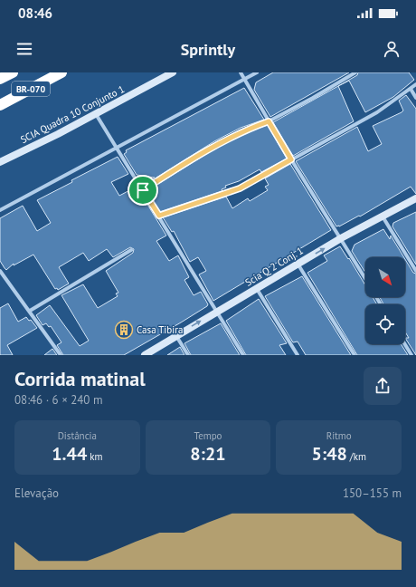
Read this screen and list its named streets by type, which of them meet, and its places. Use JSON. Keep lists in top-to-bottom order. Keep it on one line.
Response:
{"streets":{"highway":["BR-070"],"street":["SCIA Quadra 10 Conjunto 1","Scia Q 2 Conj. 1"]},"places":{"building":["Casa Tibira"]},"north":"bottom right","page":{"status":"08:46","header":"Sprintly","heading":["Corrida matinal","08:46 · 6 × 240 m"],"stats":[["Distância","1.44 km"],["Tempo","8:21"],["Ritmo","5:48 /km"]],"chart":["Elevação","150–155 m"]}}
